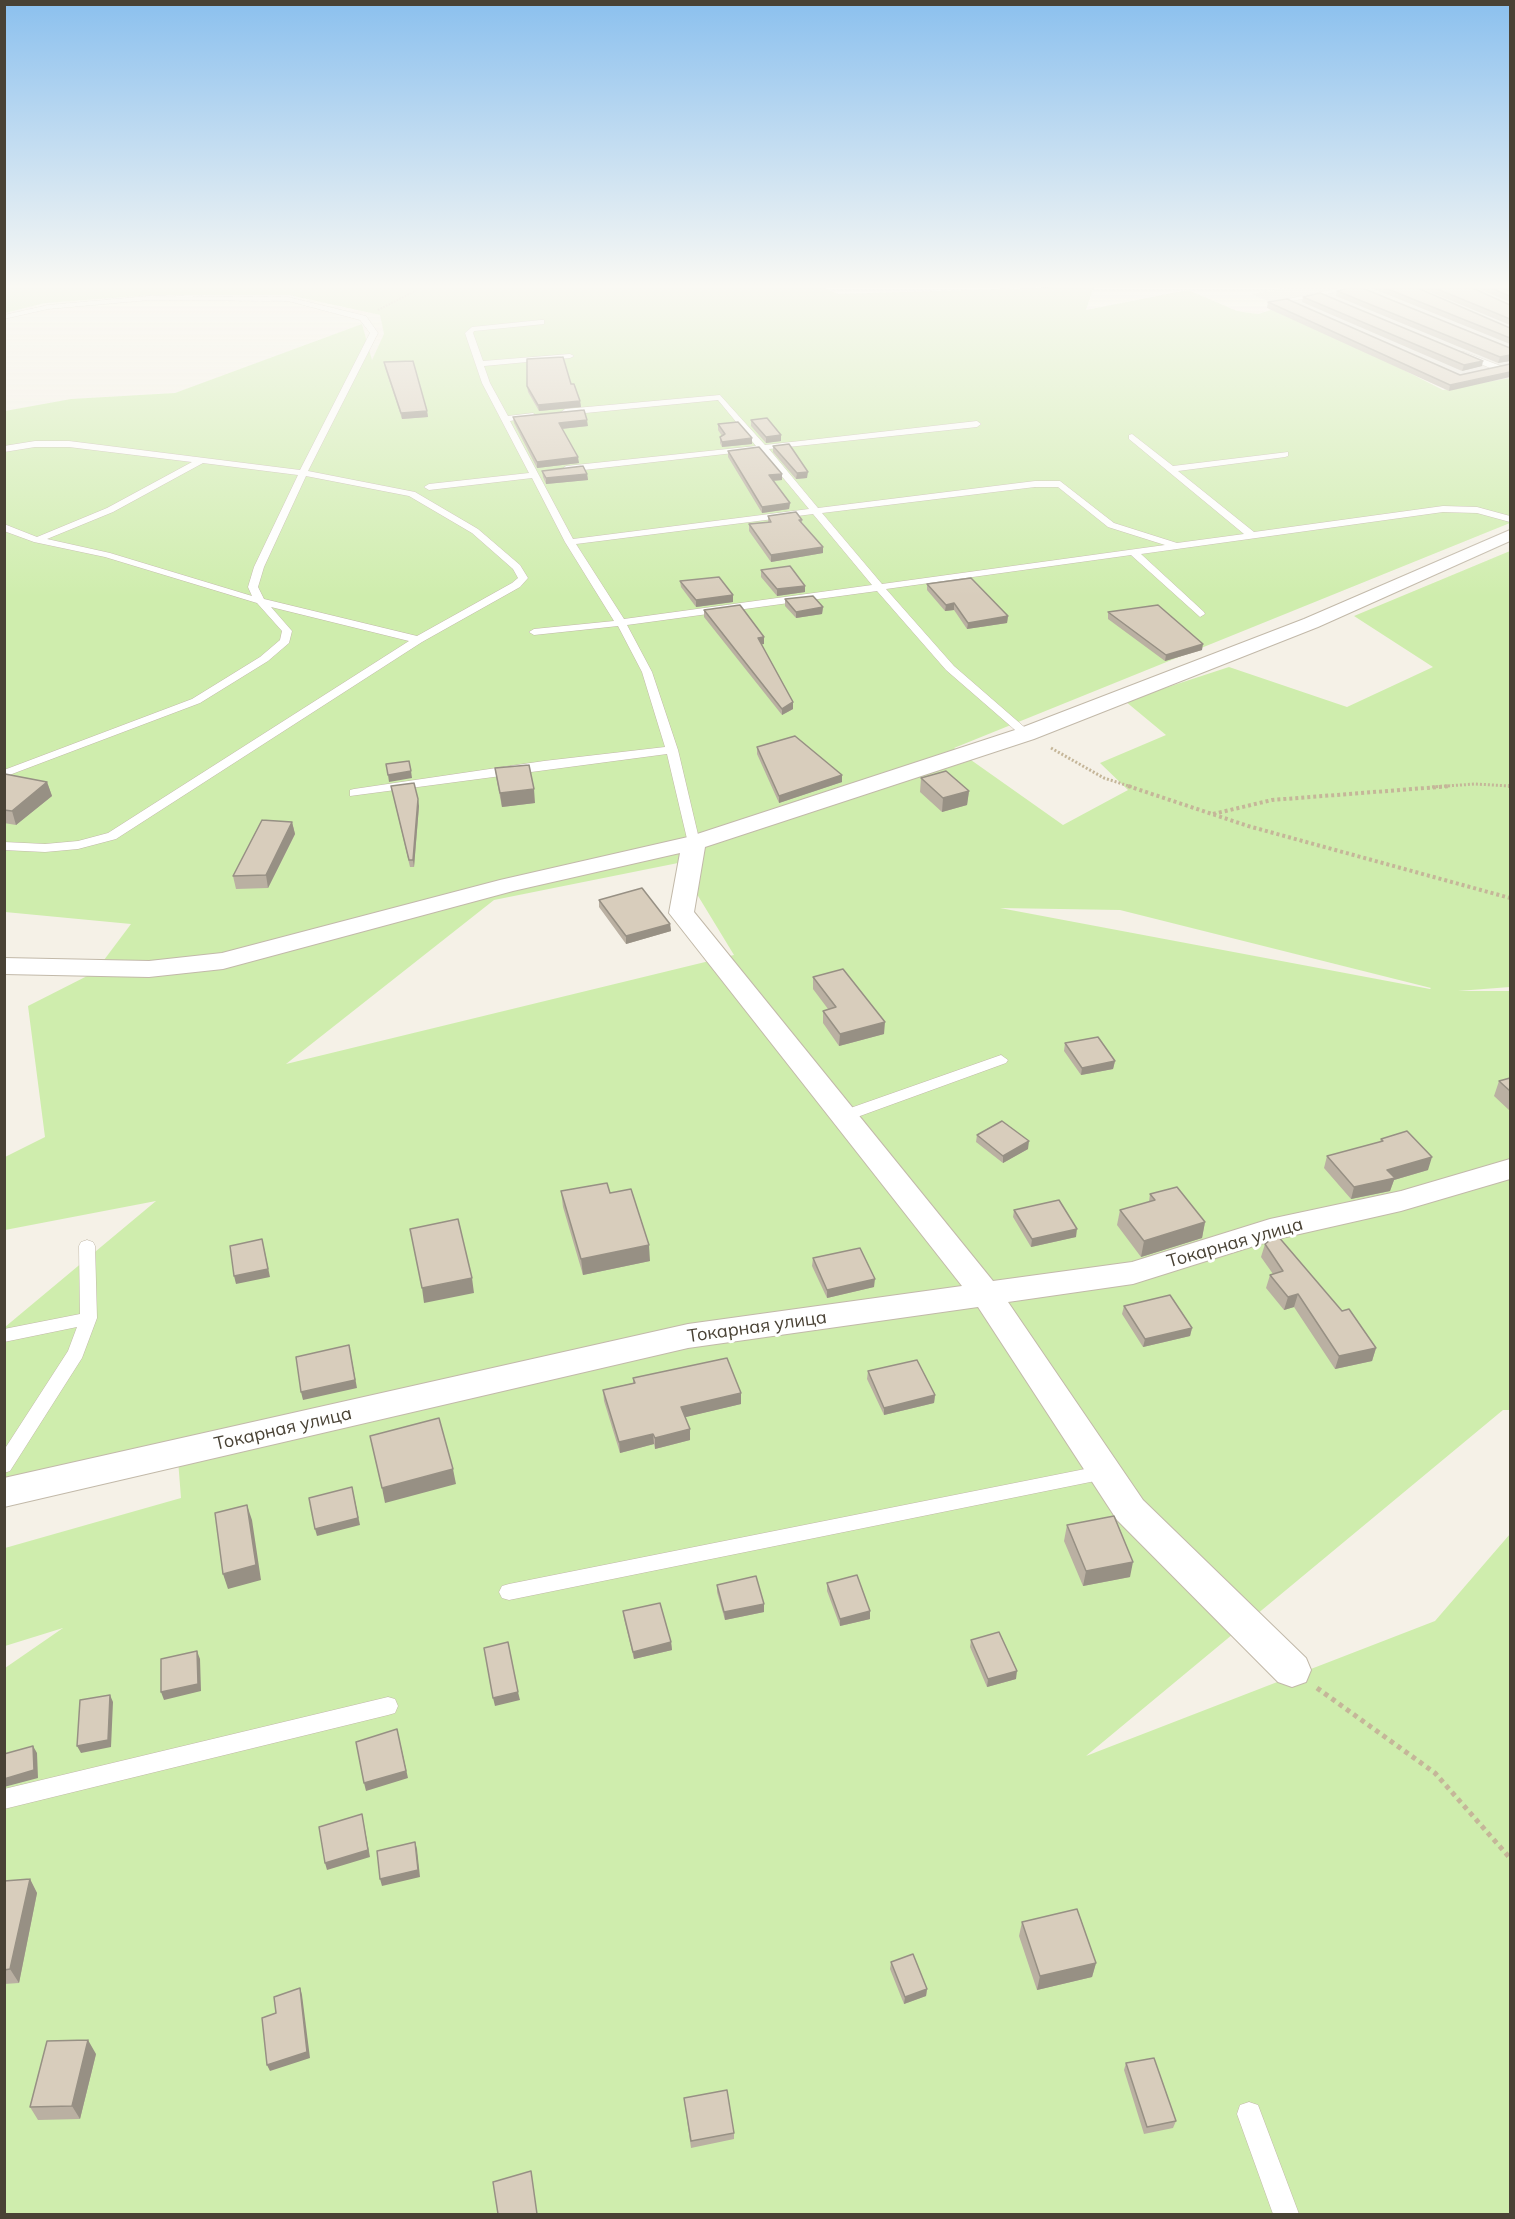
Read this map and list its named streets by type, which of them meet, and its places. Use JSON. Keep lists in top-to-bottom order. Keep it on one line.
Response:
{"streets":{"street":["Токарная улица"]}}
